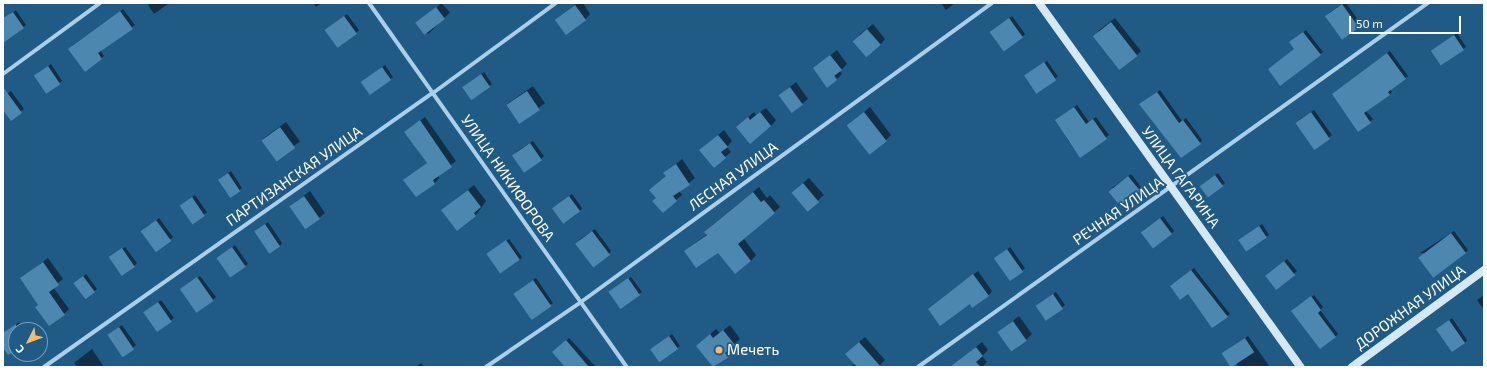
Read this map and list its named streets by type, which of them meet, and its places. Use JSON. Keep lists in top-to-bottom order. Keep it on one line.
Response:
{"streets":{"main road":["УЛИЦА ГАГАРИНА","ДОРОЖНАЯ УЛИЦА"],"street":["ПАРТИЗАНСКАЯ УЛИЦА","ЛЕСНАЯ УЛИЦА","УЛИЦА НИКИФОРОВА","РЕЧНАЯ УЛИЦА"]},"crossings":[["ПАРТИЗАНСКАЯ УЛИЦА","УЛИЦА НИКИФОРОВА"],["ЛЕСНАЯ УЛИЦА","УЛИЦА НИКИФОРОВА"],["УЛИЦА ГАГАРИНА","РЕЧНАЯ УЛИЦА"]],"places":["Мечеть"],"scale_bar":"50 m","north":"bottom left"}
